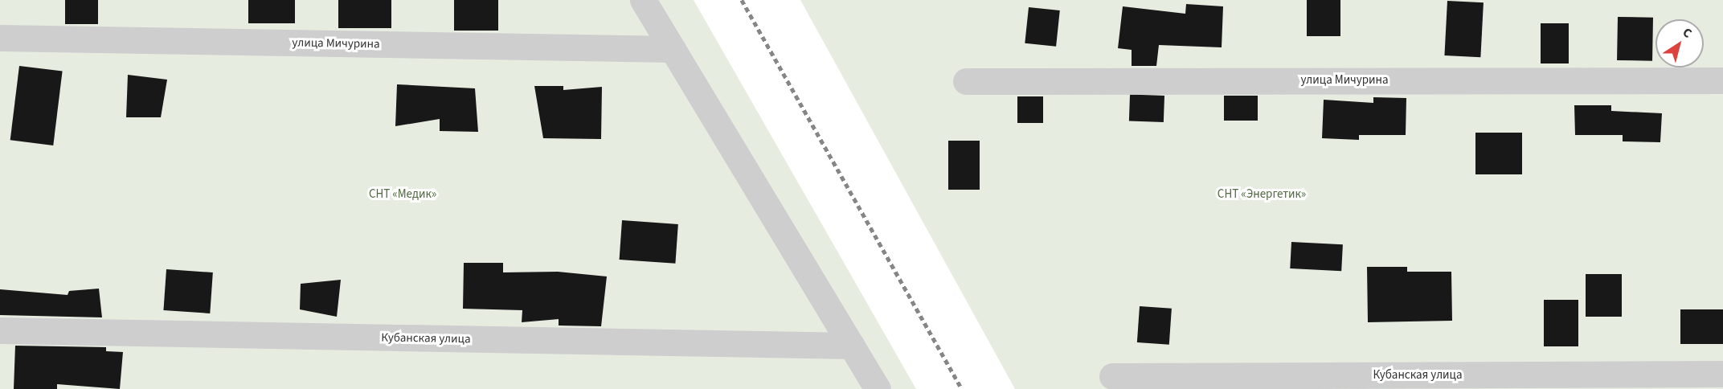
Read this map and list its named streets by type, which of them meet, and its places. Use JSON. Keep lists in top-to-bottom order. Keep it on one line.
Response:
{"streets":{"street":["улица Мичурина","Кубанская улица"]},"parks":["СНТ «Медик»","СНТ «Энергетик»"],"north":"top right"}
